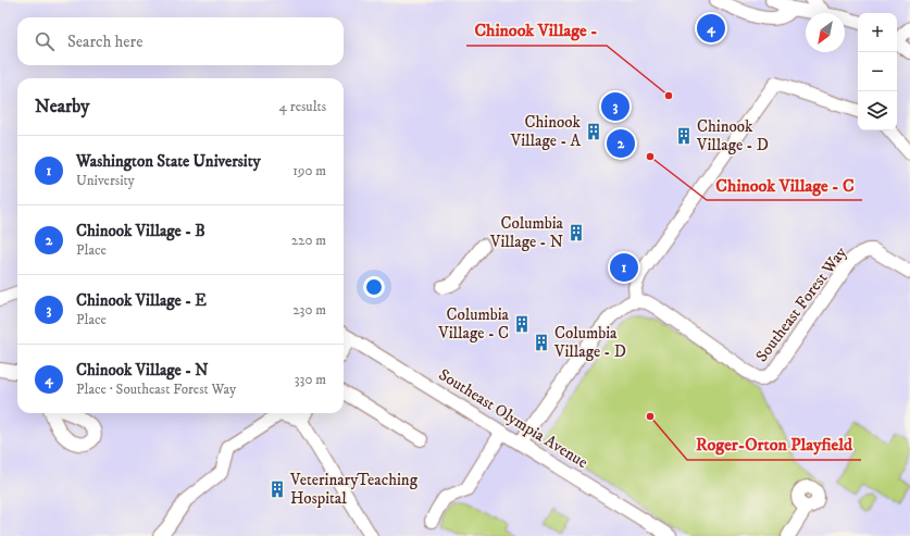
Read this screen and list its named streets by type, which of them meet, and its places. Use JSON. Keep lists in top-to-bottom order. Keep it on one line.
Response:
{"streets":{"street":["Southeast Forest Way","Southeast Olympia Avenue"]},"places":{"other":["Chinook Village -","Chinook Village - C","Roger-Orton Playfield"],"building":["Chinook Village - A","Chinook Village - D","Columbia Village - N","Columbia Village - C","Columbia Village - D","VeterinaryTeaching Hospital"]},"north":"bottom left","page":{"pins":["4","3","2","1"],"map_buttons":["+","−"],"search":"Search here","heading":["Nearby","4 results"],"list":[{"mark":"1","name":"Washington State University","note":"University","value":"190 m"},{"mark":"2","name":"Chinook Village - B","note":"Place","value":"220 m"},{"mark":"3","name":"Chinook Village - E","note":"Place","value":"230 m"},{"mark":"4","name":"Chinook Village - N","note":"Place · Southeast Forest Way","value":"330 m"}]}}
